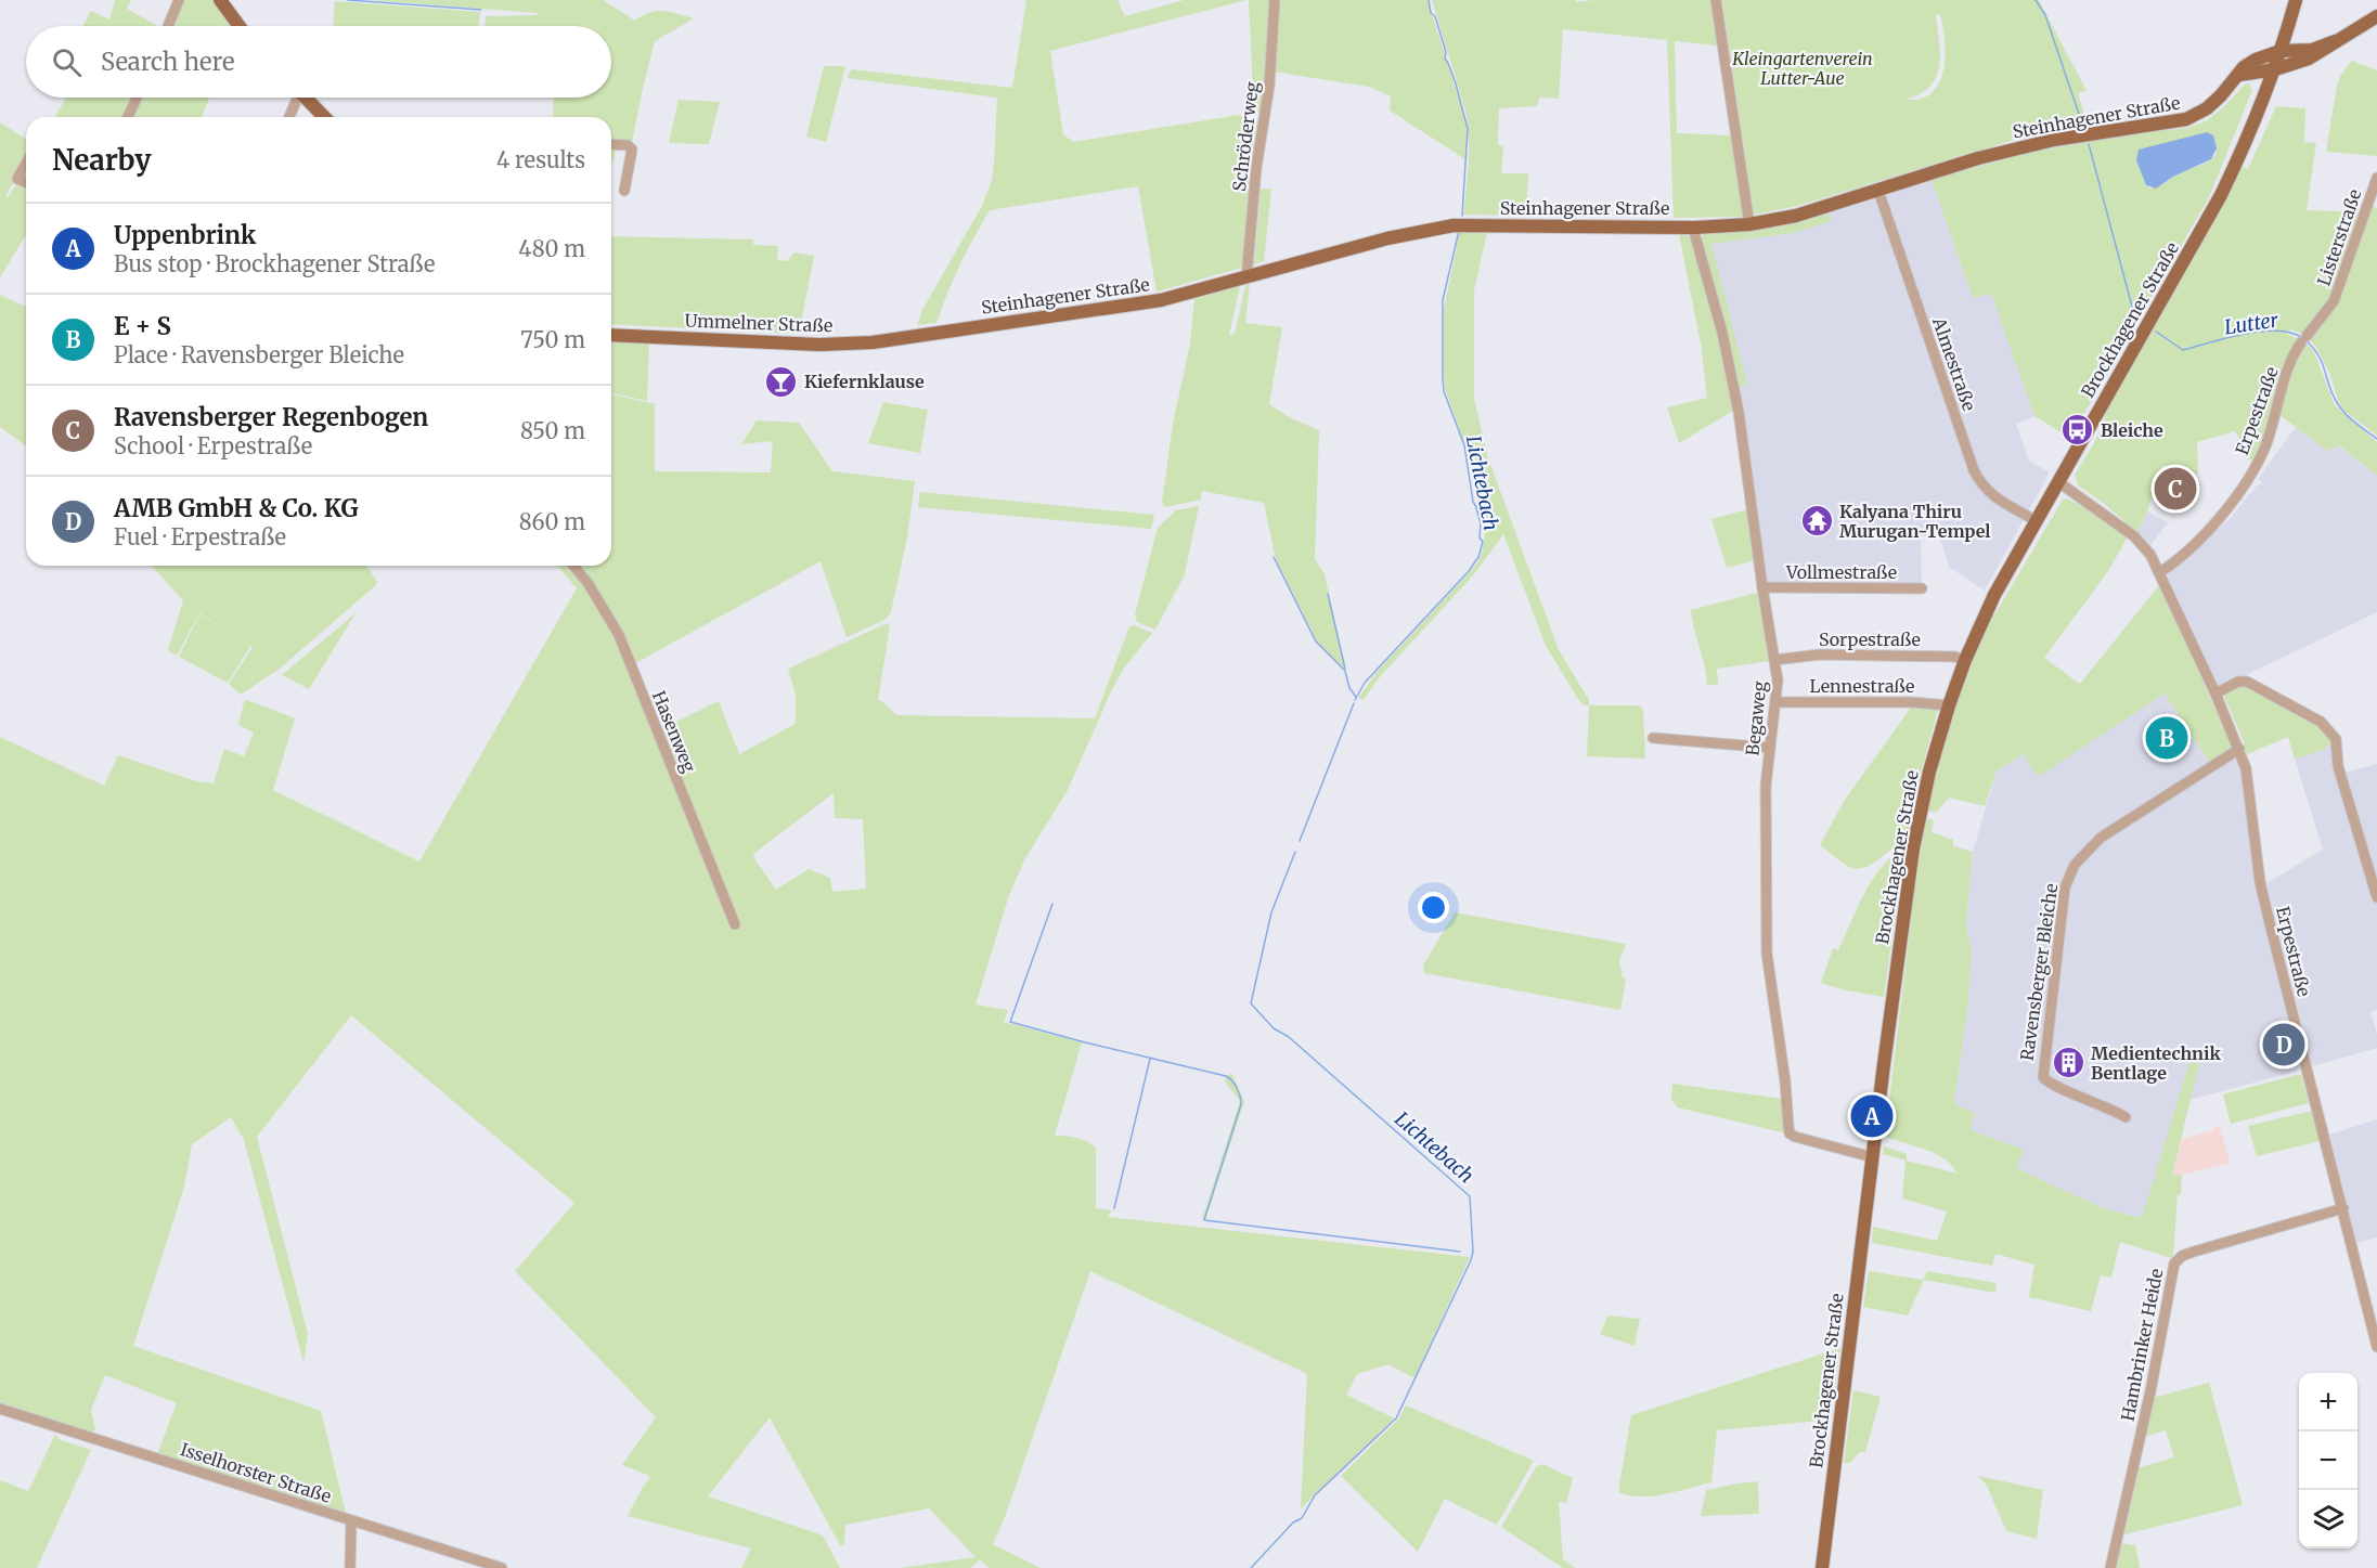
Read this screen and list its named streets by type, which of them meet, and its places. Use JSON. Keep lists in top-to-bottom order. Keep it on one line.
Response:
{"streets":{"main road":["Steinhagener Straße","Brockhagener Straße","Ummelner Straße"],"street":["Schröderweg","Listerstraße","Almestraße","Erpestraße","Vollmestraße","Sorpestraße","Lennestraße","Begaweg","Hasenweg","Ravensberger Bleiche","Hambrinker Heide","Isselhorster Straße"]},"crossings":[["Steinhagener Straße","Schröderweg"],["Steinhagener Straße","Brockhagener Straße"],["Steinhagener Straße","Ummelner Straße"],["Steinhagener Straße","Almestraße"],["Steinhagener Straße","Begaweg"],["Listerstraße","Erpestraße"],["Brockhagener Straße","Almestraße"],["Brockhagener Straße","Erpestraße"],["Brockhagener Straße","Sorpestraße"],["Brockhagener Straße","Lennestraße"],["Brockhagener Straße","Begaweg"],["Erpestraße","Ravensberger Bleiche"],["Erpestraße","Hambrinker Heide"],["Vollmestraße","Begaweg"],["Sorpestraße","Begaweg"],["Lennestraße","Begaweg"]],"water":["Lutter","Lichtebach"],"parks":["Kleingartenverein Lutter-Aue"],"places":{"bar":["Kiefernklause"],"bus stop":["Bleiche"],"temple":["Kalyana Thiru Murugan-Tempel"],"building":["Medientechnik Bentlage"]},"page":{"search":"Search here","heading":["Nearby","4 results"],"list":[{"mark":"A","name":"Uppenbrink","note":"Bus stop · Brockhagener Straße","value":"480 m"},{"mark":"B","name":"E + S","note":"Place · Ravensberger Bleiche","value":"750 m"},{"mark":"C","name":"Ravensberger Regenbogen","note":"School · Erpestraße","value":"850 m"},{"mark":"D","name":"AMB GmbH & Co. KG","note":"Fuel · Erpestraße","value":"860 m"}],"pins":["C","B","D","A"],"map_buttons":["+","−"]}}
